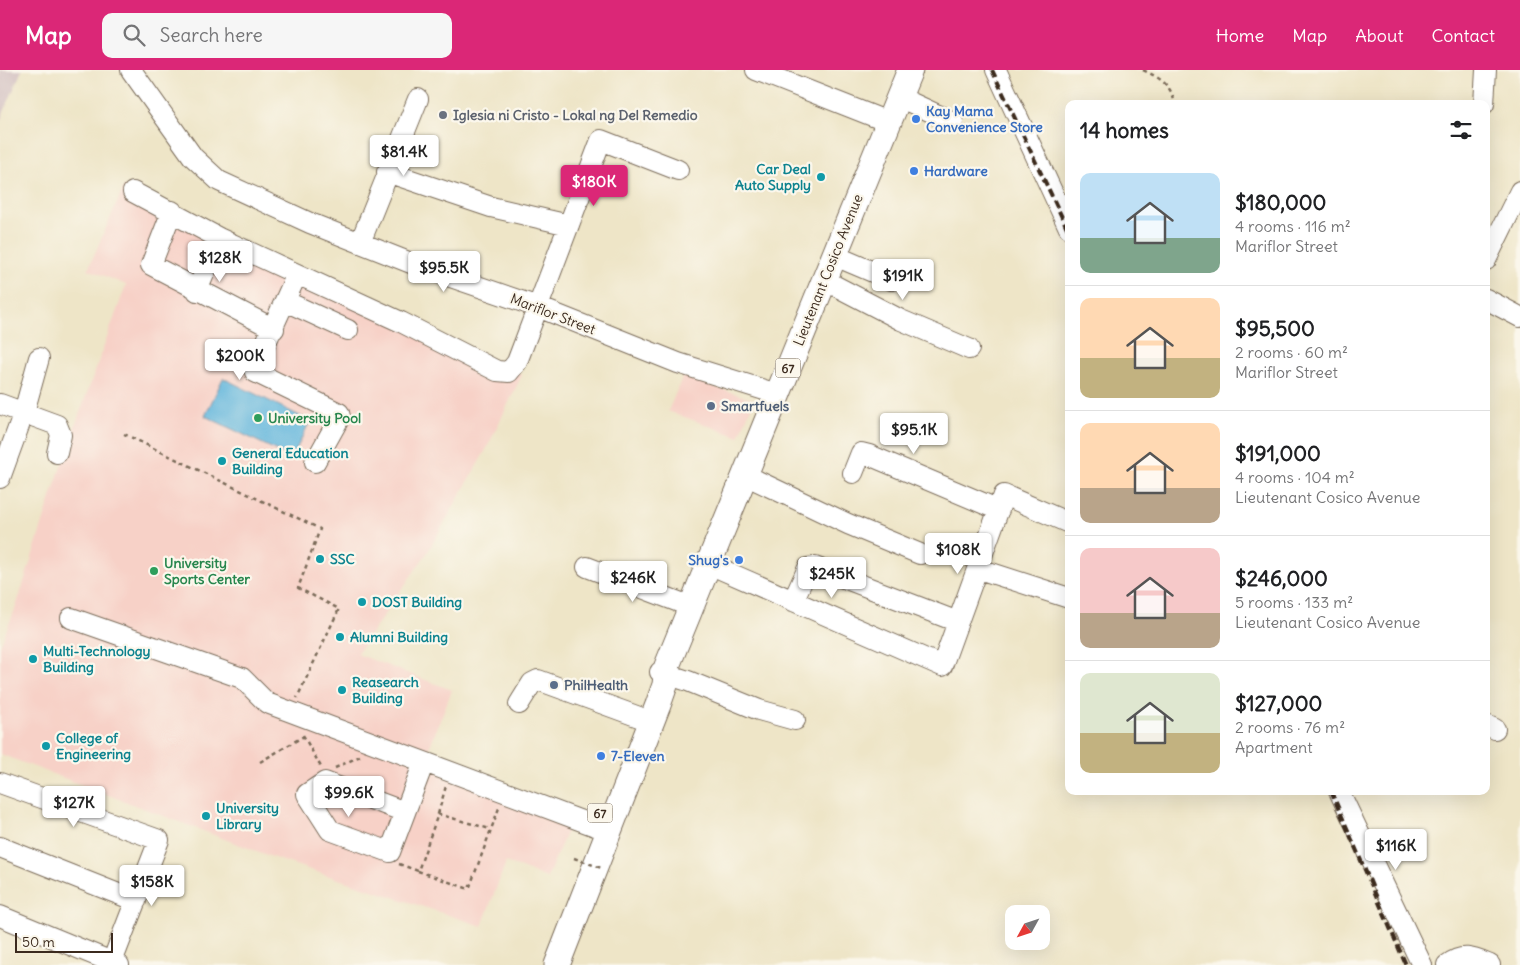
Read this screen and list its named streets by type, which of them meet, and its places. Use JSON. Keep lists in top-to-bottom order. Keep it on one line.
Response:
{"streets":{"main road":["Lieutenant Cosico Avenue","67"],"street":["Mariflor Street"]},"crossings":[["Lieutenant Cosico Avenue","Mariflor Street"]],"places":["Iglesia ni Cristo - Lokal ng Del Remedio","Kay Mama Convenience Store","Hardware","Car Deal Auto Supply","Smartfuels","University Pool","General Education Building","SSC","Shug's","University Sports Center","DOST Building","Alumni Building","Multi-Technology Building","PhilHealth","Reasearch Building","College of Engineering","7-Eleven","University Library"],"scale_bar":"50 m","north":"bottom left","page":{"header":"Map","search":"Search here","nav":["Home","Map","About","Contact"],"heading":"14 homes","price":["$81.4K","$180K","$128K","$95.5K","$191K","$200K","$95.1K","$108K","$245K","$246K","$99.6K","$127K","$116K","$158K"],"list":[{"name":"$180,000","note":"4 rooms · 116 m² · Mariflor Street"},{"name":"$95,500","note":"2 rooms · 60 m² · Mariflor Street"},{"name":"$191,000","note":"4 rooms · 104 m² · Lieutenant Cosico Avenue"},{"name":"$246,000","note":"5 rooms · 133 m² · Lieutenant Cosico Avenue"},{"name":"$127,000","note":"2 rooms · 76 m² · Apartment"}],"scale":"50 m"}}
